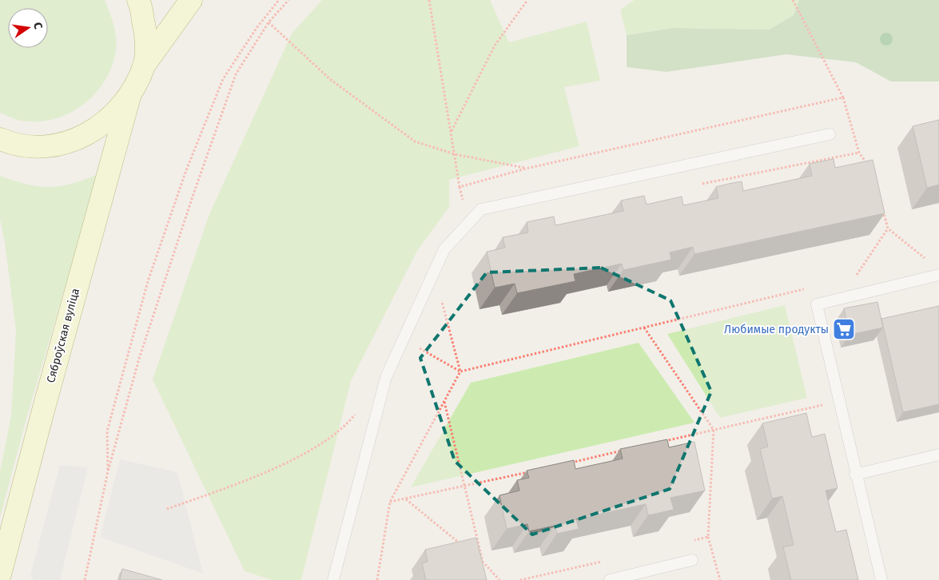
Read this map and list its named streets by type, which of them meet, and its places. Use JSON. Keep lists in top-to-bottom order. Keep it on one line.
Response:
{"streets":{"main road":["Сяброўская вуліца"]},"places":{"supermarket":["Любимые продукты"]},"north":"right"}
